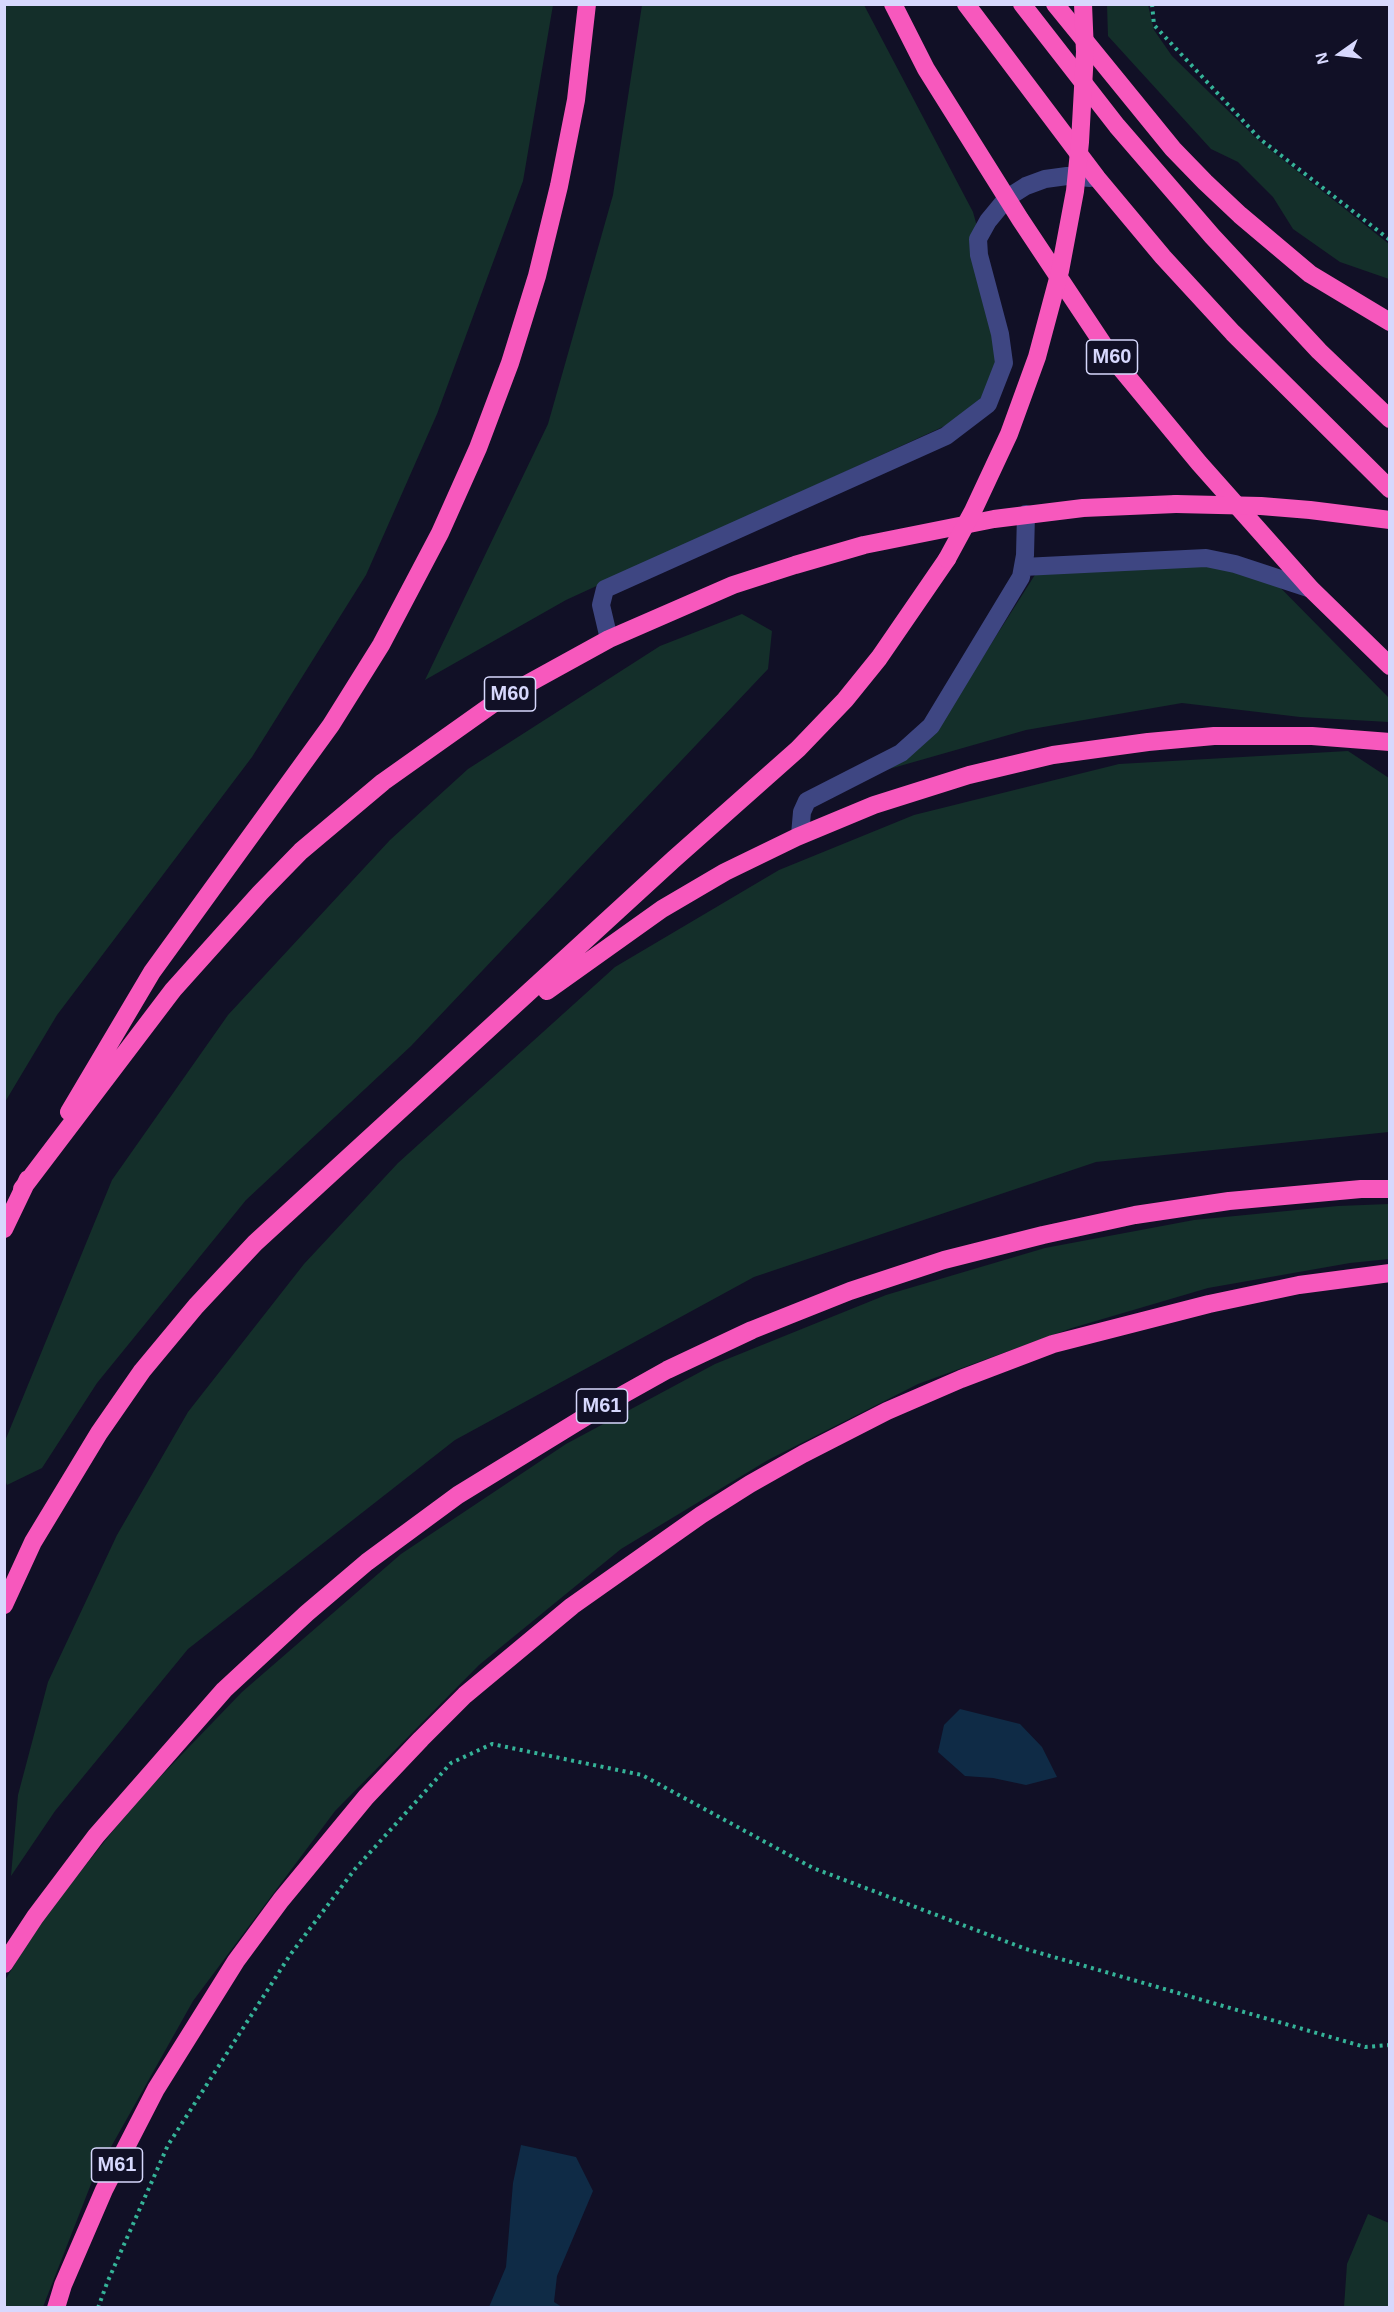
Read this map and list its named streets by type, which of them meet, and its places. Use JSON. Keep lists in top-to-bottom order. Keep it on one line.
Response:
{"streets":{"highway":["M60","M61"]},"north":"left"}
